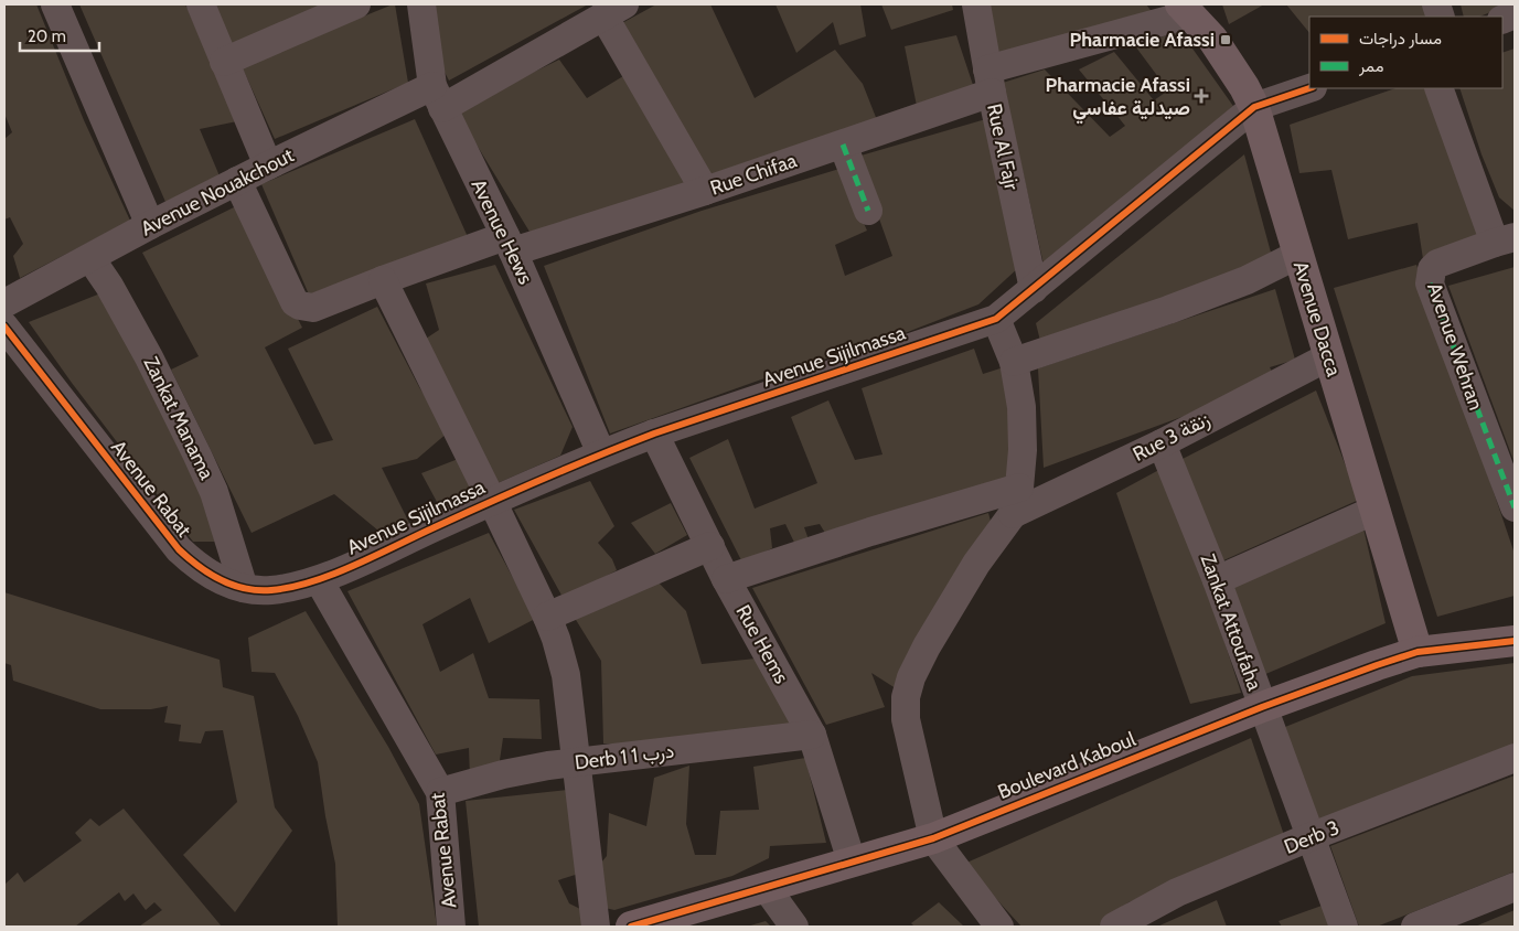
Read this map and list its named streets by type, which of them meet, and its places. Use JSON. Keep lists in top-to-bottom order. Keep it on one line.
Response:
{"streets":{"street":["Rue Al Fajr","Rue Chifaa","Avenue Nouakchout","Avenue Hews","Avenue Dacca","Avenue Wehran","Avenue Sijilmassa","Zankat Manama","Rue 3 زنقة","Avenue Rabat","Zankat Attoufaha","Rue Hems","Derb 1 درب 1","Boulevard Kaboul","Derb 3"]},"crossings":[["Rue Al Fajr","Rue Chifaa"],["Rue Al Fajr","Avenue Sijilmassa"],["Rue Chifaa","Avenue Nouakchout"],["Rue Chifaa","Avenue Hews"],["Rue Chifaa","Avenue Dacca"],["Avenue Nouakchout","Avenue Hews"],["Avenue Nouakchout","Zankat Manama"],["Avenue Hews","Avenue Sijilmassa"],["Avenue Dacca","Avenue Sijilmassa"],["Avenue Dacca","Rue 3 زنقة"],["Avenue Dacca","Boulevard Kaboul"],["Avenue Sijilmassa","Avenue Rabat"],["Avenue Sijilmassa","Rue Hems"],["Zankat Manama","Avenue Rabat"],["Rue 3 زنقة","Zankat Attoufaha"],["Rue 3 زنقة","Rue Hems"],["Avenue Rabat","Derb 1 درب 1"],["Zankat Attoufaha","Boulevard Kaboul"],["Zankat Attoufaha","Derb 3"],["Rue Hems","Derb 1 درب 1"],["Rue Hems","Boulevard Kaboul"]],"places":{"transit":["Pharmacie Afassi"],"health":["Pharmacie Afassi صيدلية عفاسي"]},"legend":["مسار دراجات","ممر"],"scale_bar":"20 m"}
